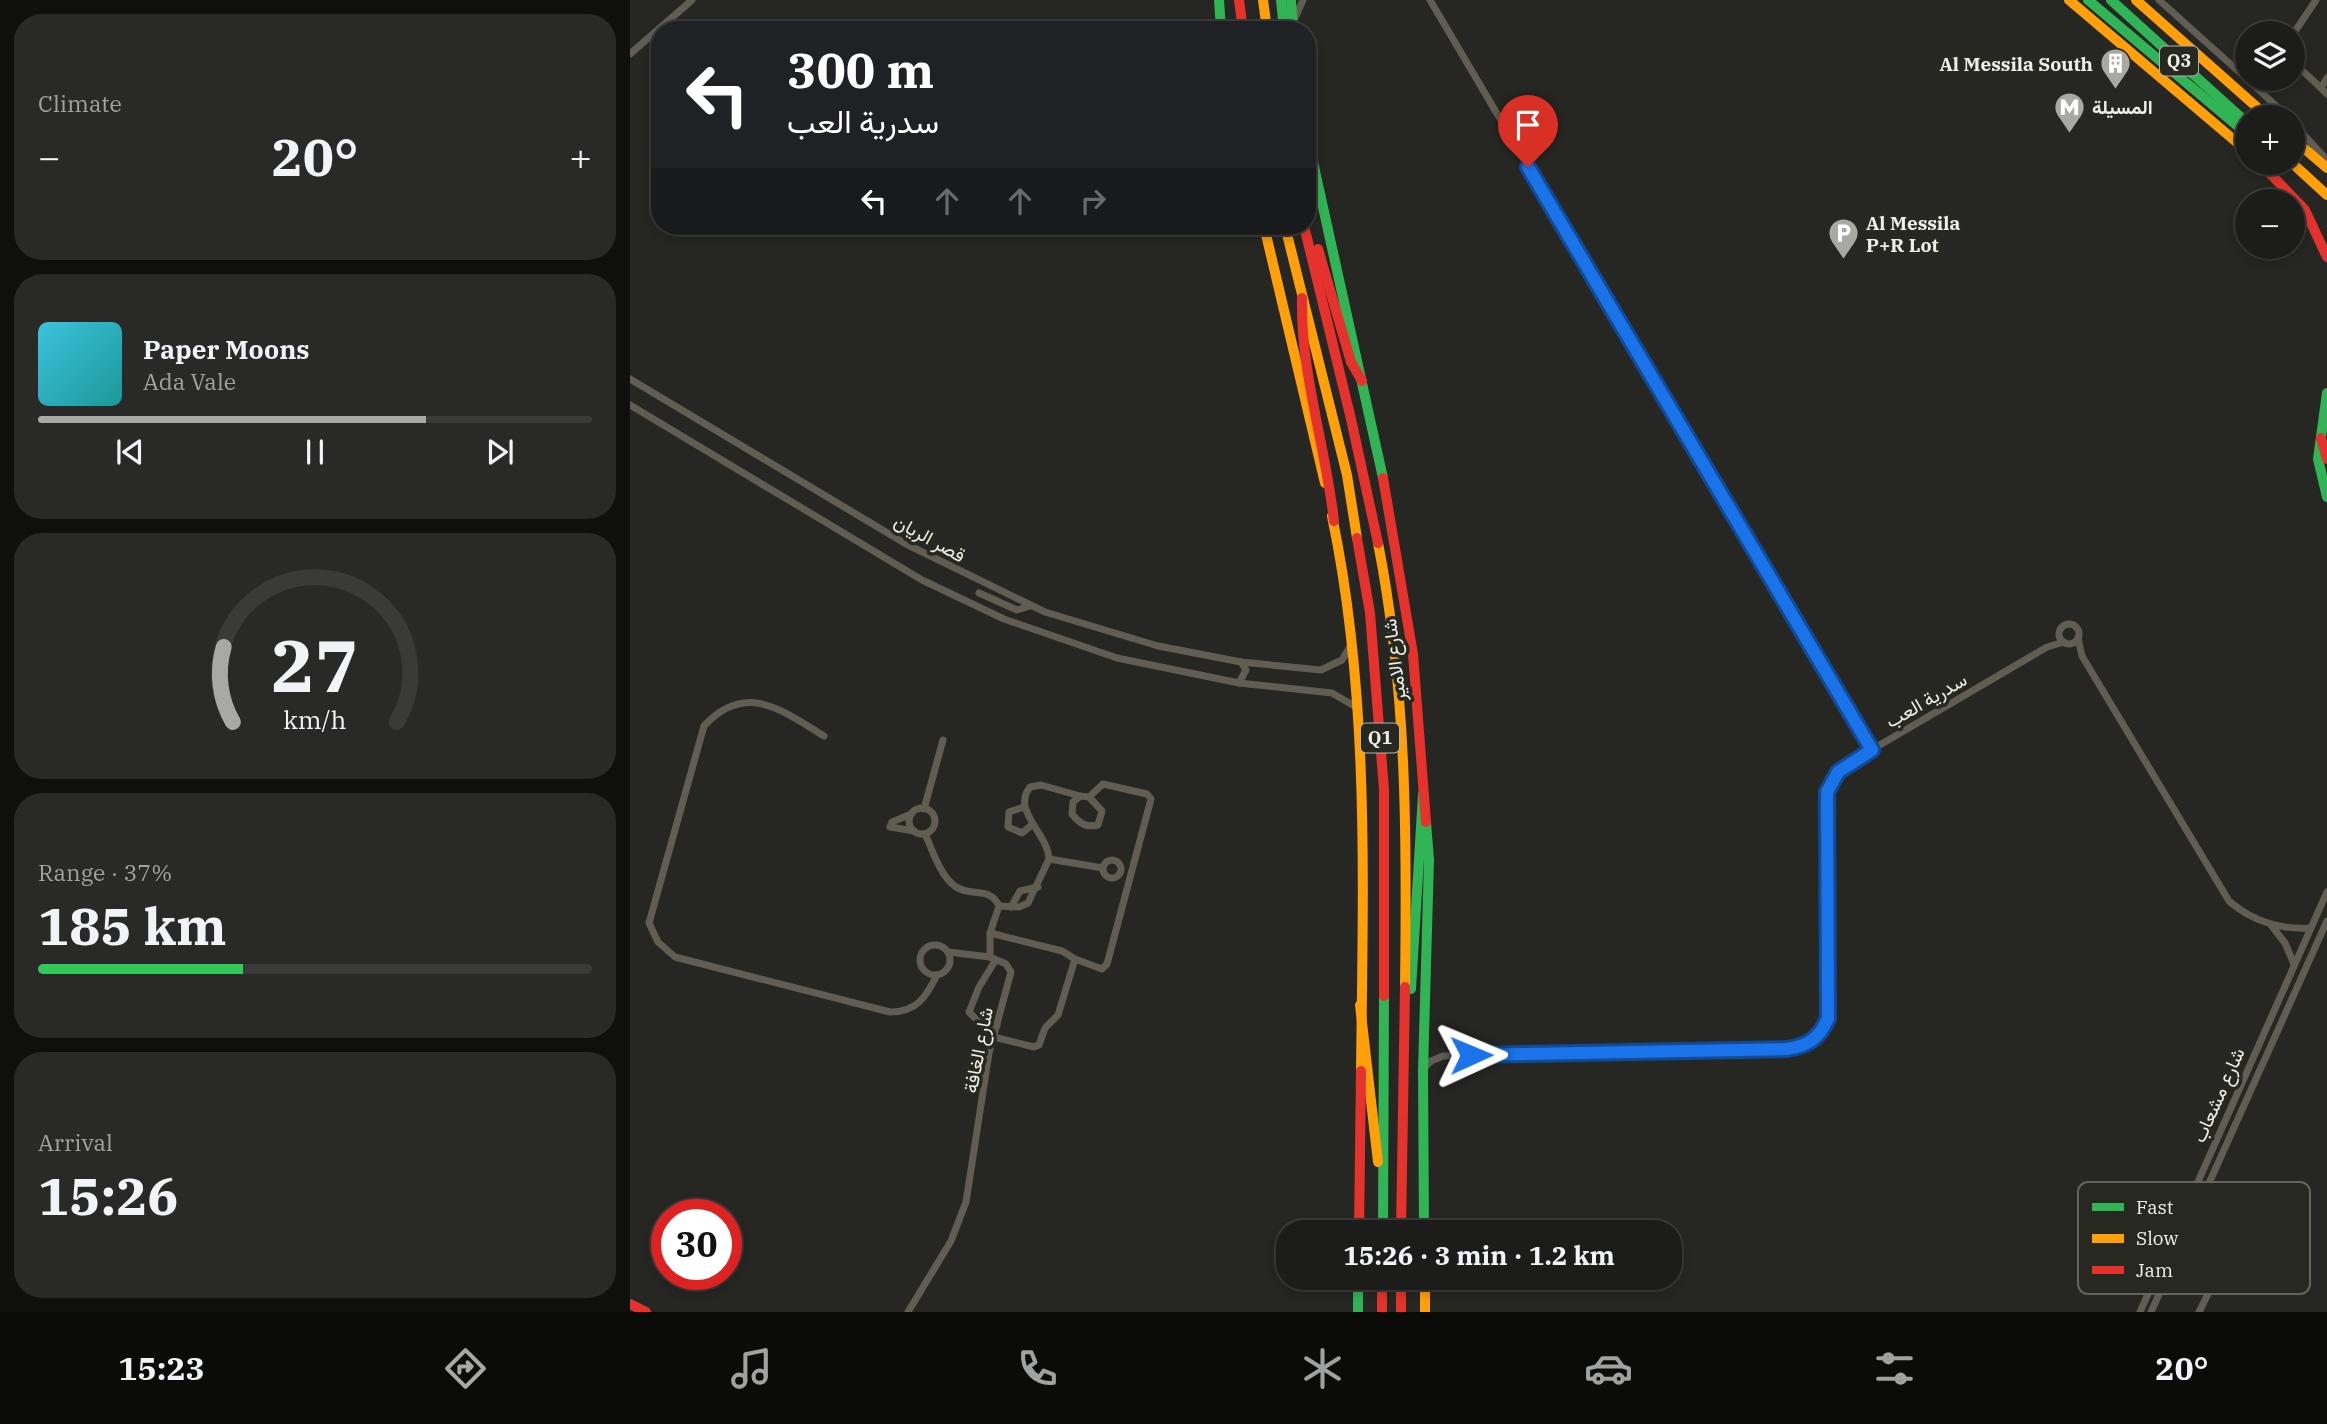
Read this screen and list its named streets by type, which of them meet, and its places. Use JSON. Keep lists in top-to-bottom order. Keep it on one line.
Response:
{"streets":{"main road":["Q3","شارع الامير","Q1"],"street":["قصر الريان","سدرية العب","شارع الغافة","شارع مشعاب"]},"crossings":[["قصر الريان","شارع الامير"]],"places":{"building":["Al Messila South"],"metro station":["المسيلة"],"parking":["Al Messila P+R Lot"]},"legend":["Fast","Slow","Jam"],"page":{"tile":["Climate",["Range · 37%","185 km"],["Arrival","15:26"]],"map_buttons":["+","−"],"turn":["300 m","سدرية العب"],"heat":["−","20°","+"],"song":["Paper Moons","Ada Vale"],"limit":"30","trip":"15:26 · 3 min · 1.2 km","tabs":["15:23","20°"],"gauge":["27","km/h"]}}
